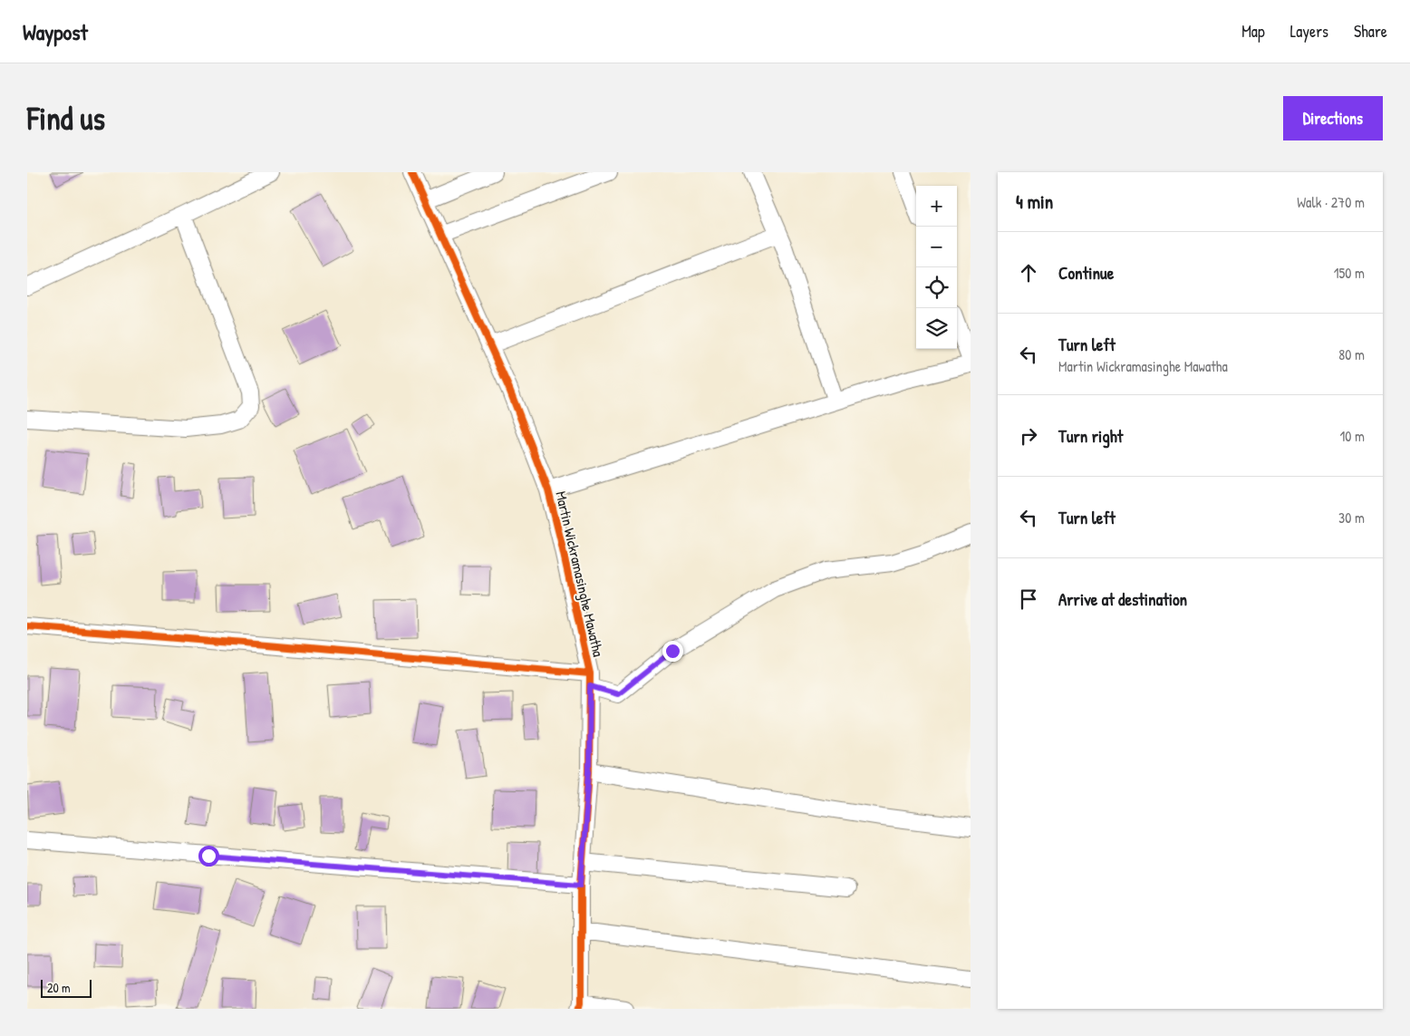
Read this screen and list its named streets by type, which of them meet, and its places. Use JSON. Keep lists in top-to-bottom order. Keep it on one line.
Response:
{"streets":{"street":["Martin Wickramasinghe Mawatha"]},"scale_bar":"20 m","page":{"header":"Waypost","nav":["Map","Layers","Share"],"buttons":"Directions","title":"Find us","heading":["4 min","Walk · 270 m"],"map_buttons":["+","−"],"list":[["Continue","150 m"],["Turn left","Martin Wickramasinghe Mawatha","80 m"],["Turn right","10 m"],["Turn left","30 m"],"Arrive at destination"],"scale":"20 m"}}
